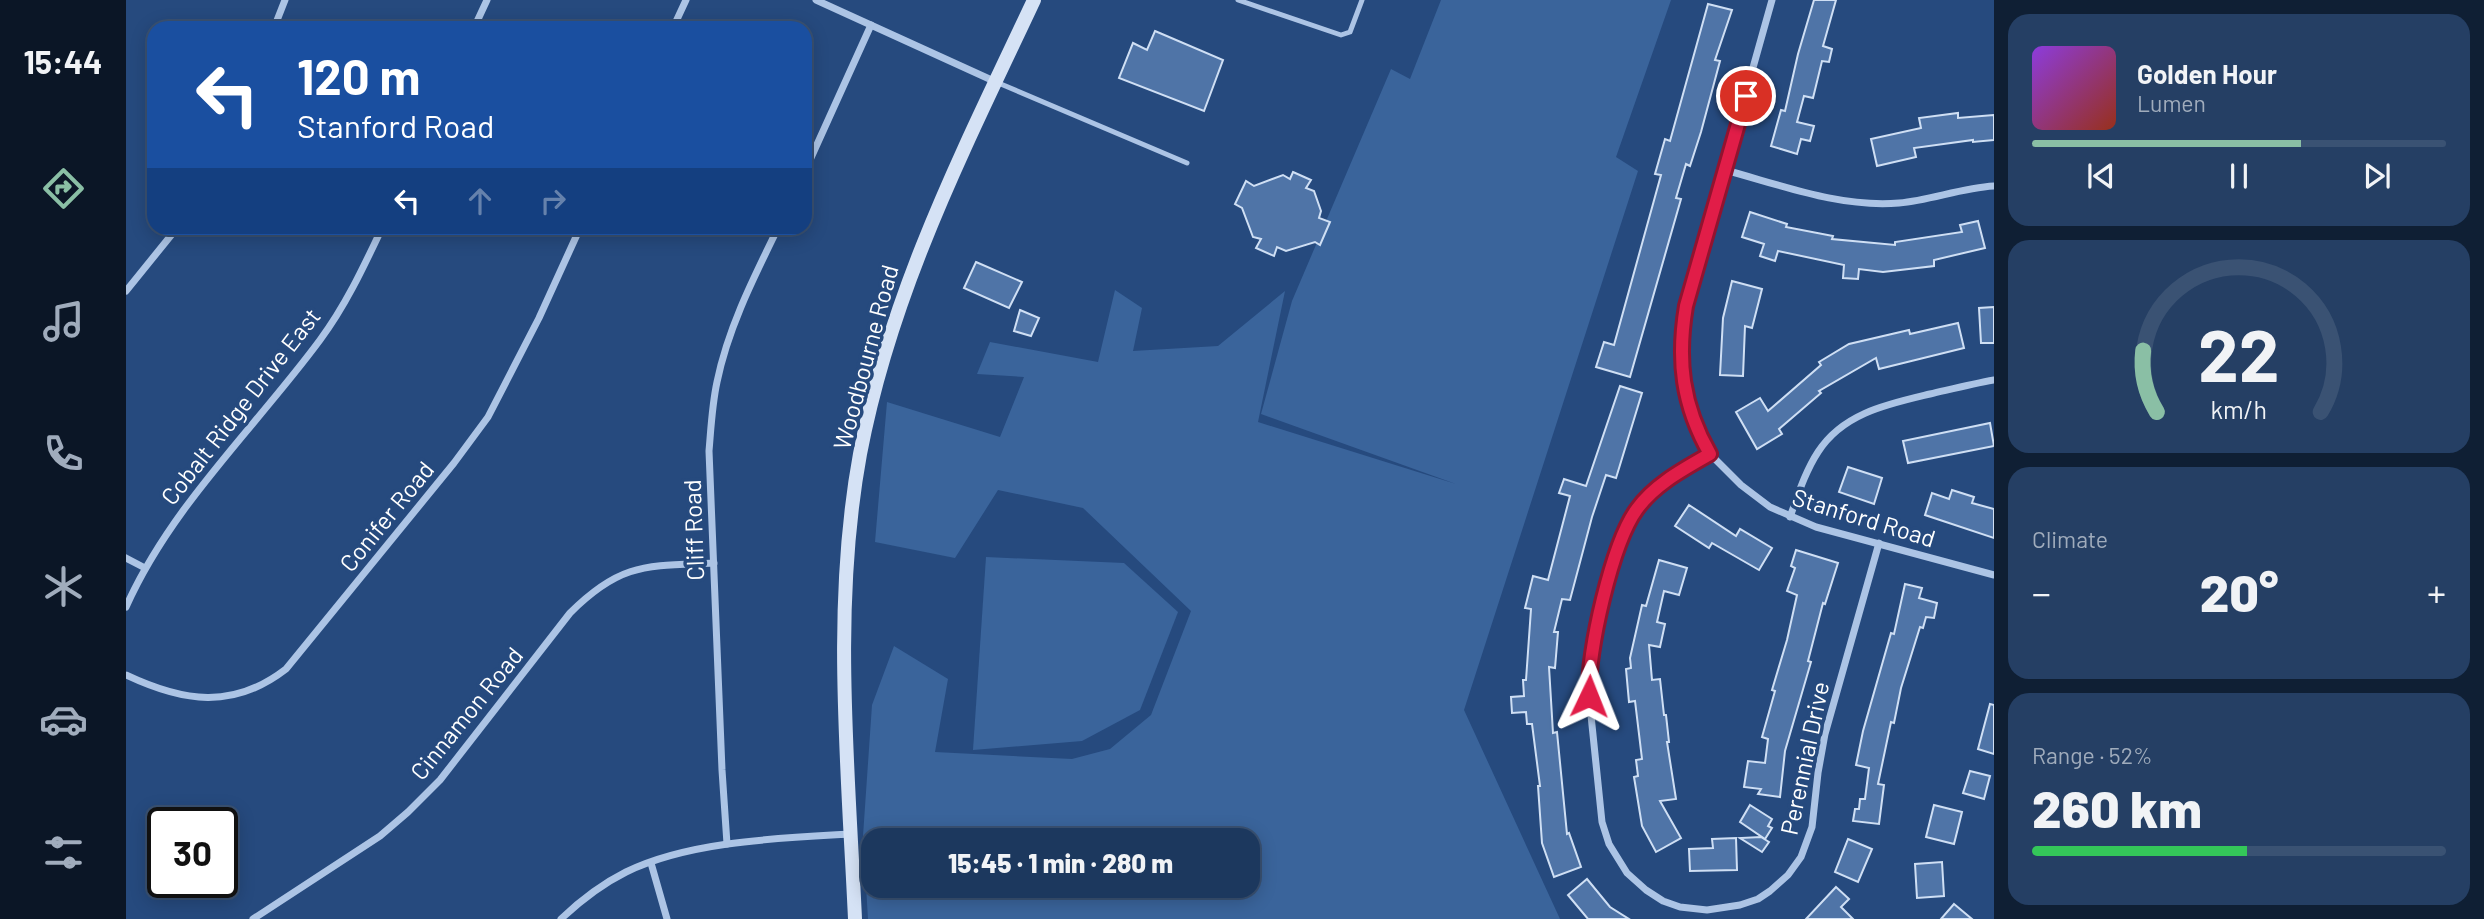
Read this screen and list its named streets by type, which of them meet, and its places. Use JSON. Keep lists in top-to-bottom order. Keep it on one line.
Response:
{"streets":{"main road":["Woodbourne Road"],"street":["Cobalt Ridge Drive East","Conifer Road","Stanford Road","Cliff Road","Cinnamon Road","Perennial Drive"]},"crossings":[["Stanford Road","Perennial Drive"],["Cliff Road","Cinnamon Road"]],"page":{"tabs":"15:44","turn":["120 m","Stanford Road"],"song":["Golden Hour","Lumen"],"tile":["Climate",["Range · 52%","260 km"]],"heat":["−","20°","+"],"limit":"30","trip":"15:45 · 1 min · 280 m","gauge":["22","km/h"]}}
